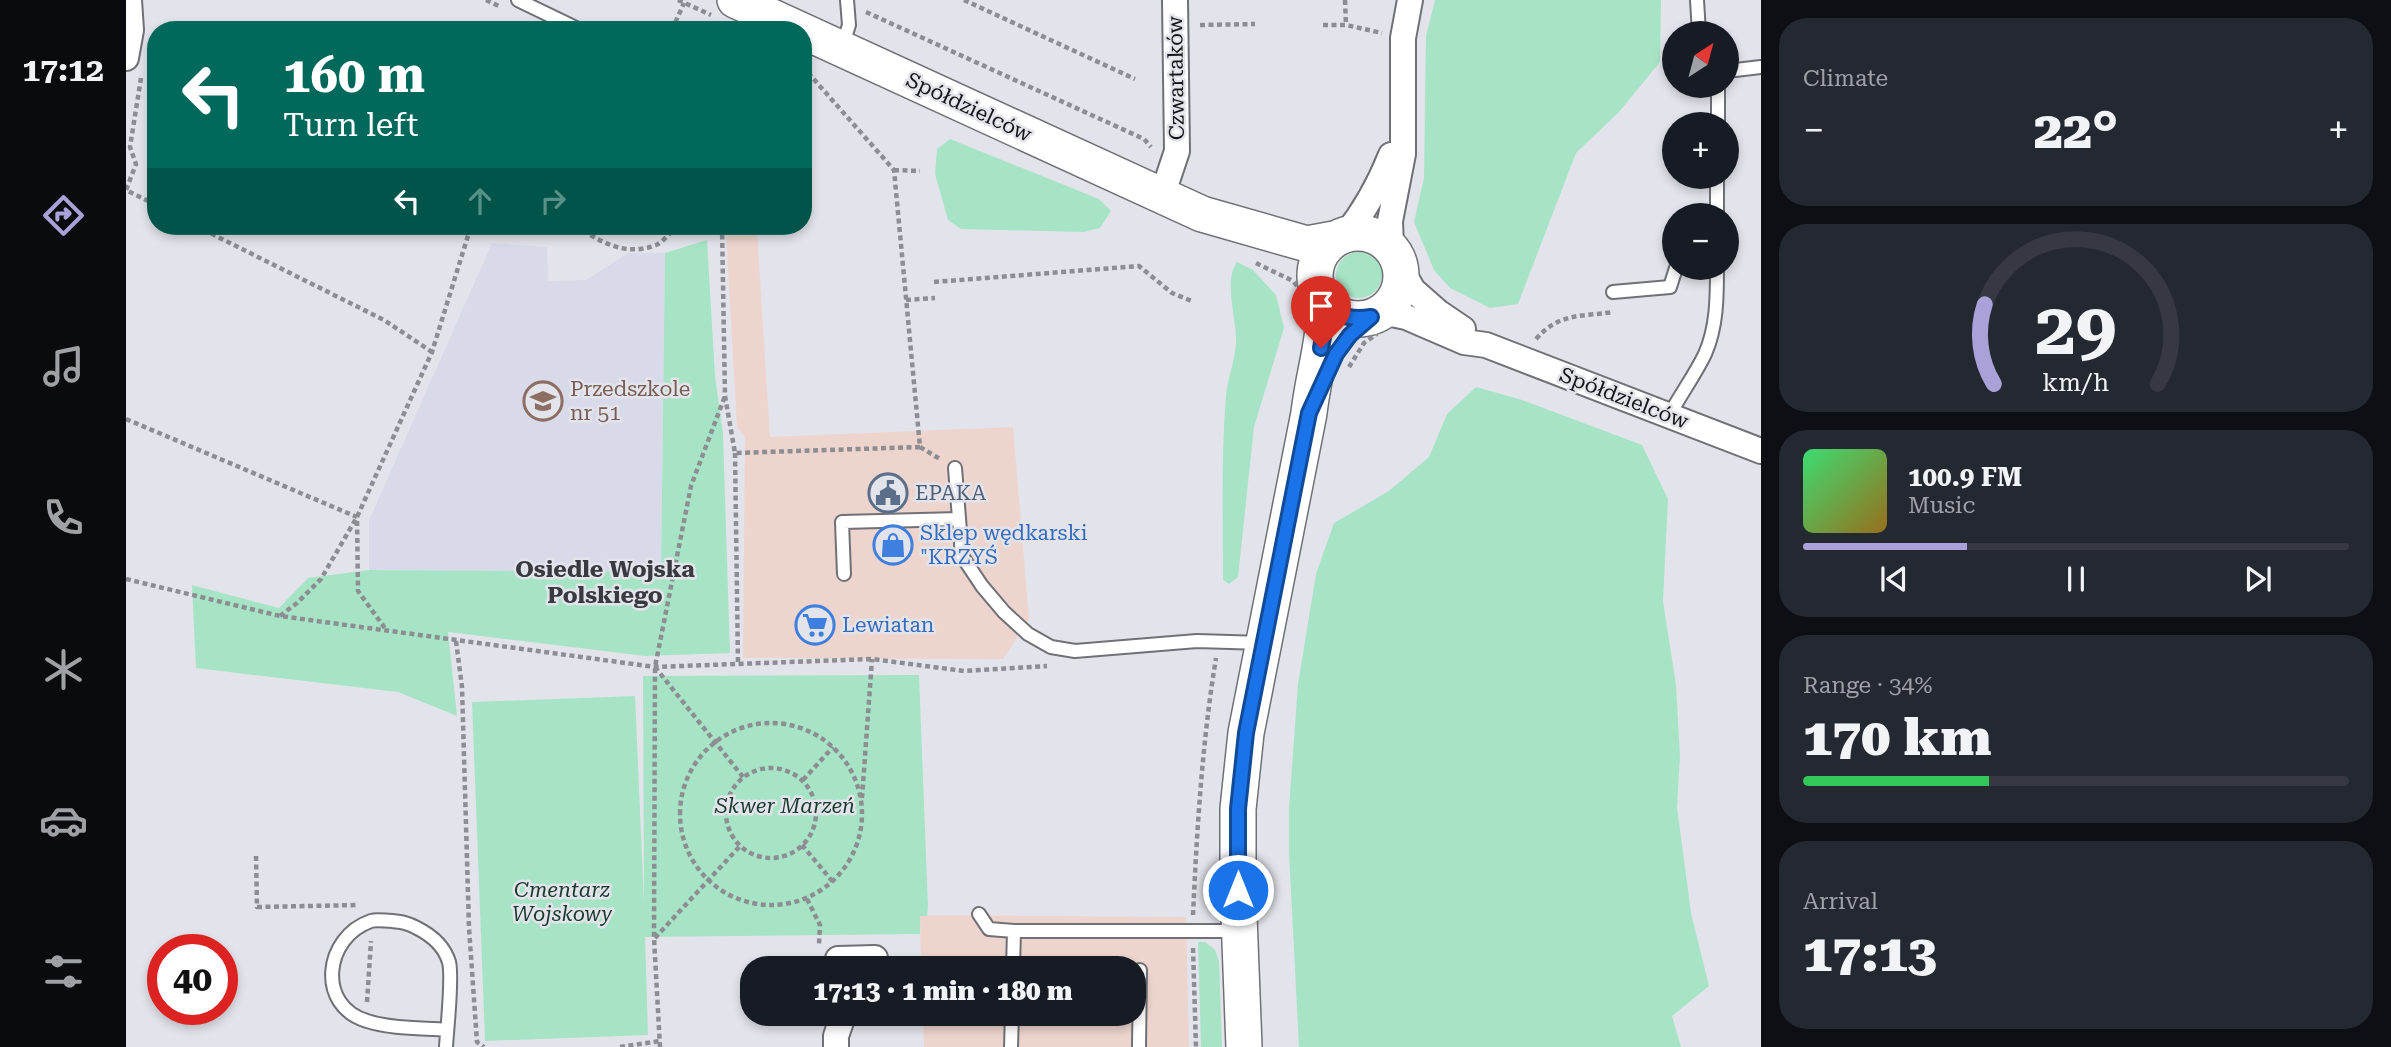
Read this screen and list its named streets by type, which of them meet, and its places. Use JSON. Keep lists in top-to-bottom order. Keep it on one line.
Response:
{"streets":{"street":["Czwartaków","Spółdzielców"]},"crossings":[["Czwartaków","Spółdzielców"]],"districts":["Osiedle Wojska Polskiego"],"parks":["Skwer Marzeń","Cmentarz Wojskowy"],"places":{"school or university":["Przedszkole nr 51"],"public building":["EPAKA"],"shop":["Sklep wędkarski \"KRZYŚ"],"supermarket":["Lewiatan"]},"north":"top right","page":{"tabs":"17:12","tile":["Climate",["Range · 34%","170 km"],["Arrival","17:13"]],"map_buttons":["+","−"],"turn":["160 m","Turn left"],"heat":["−","22°","+"],"song":["100.9 FM","Music"],"limit":"40","trip":"17:13 · 1 min · 180 m","gauge":["29","km/h"]}}
